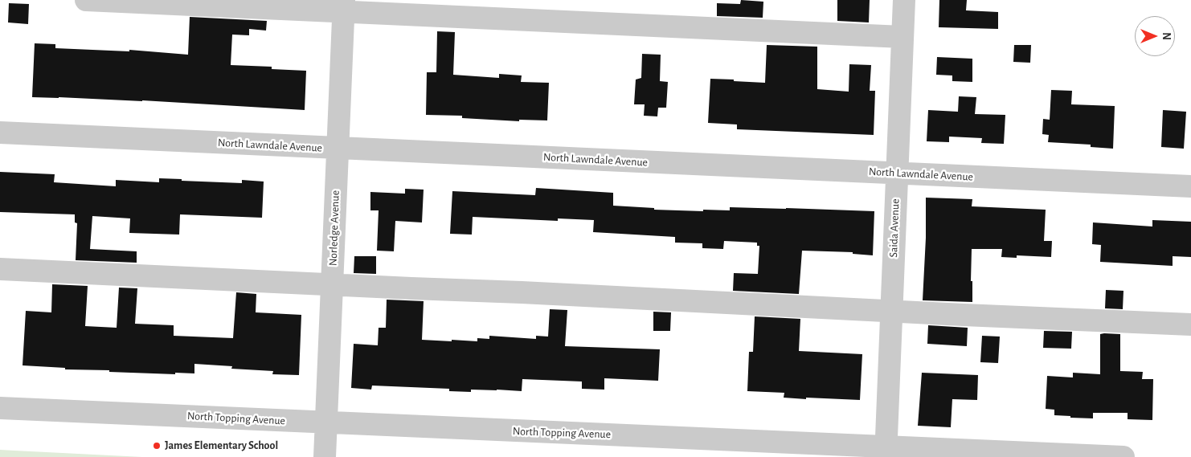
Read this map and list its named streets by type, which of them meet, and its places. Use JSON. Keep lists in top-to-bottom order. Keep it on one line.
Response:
{"streets":{"street":["North Lawndale Avenue","Norledge Avenue","Saida Avenue","North Topping Avenue"]},"crossings":[["North Lawndale Avenue","Norledge Avenue"],["North Lawndale Avenue","Saida Avenue"],["Norledge Avenue","North Topping Avenue"],["Saida Avenue","North Topping Avenue"]],"places":["James Elementary School"],"north":"right"}
